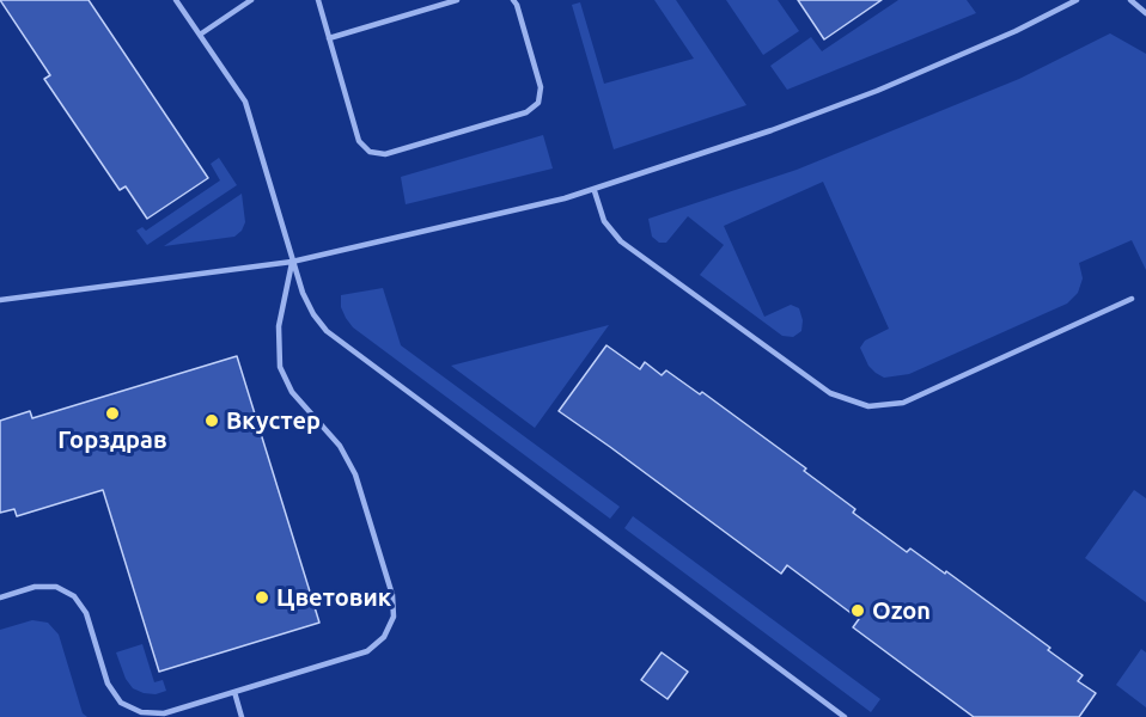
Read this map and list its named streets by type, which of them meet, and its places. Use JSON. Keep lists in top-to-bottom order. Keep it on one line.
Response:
{"places":["Горздрав","Вкустер","Цветовик","Ozon"]}
